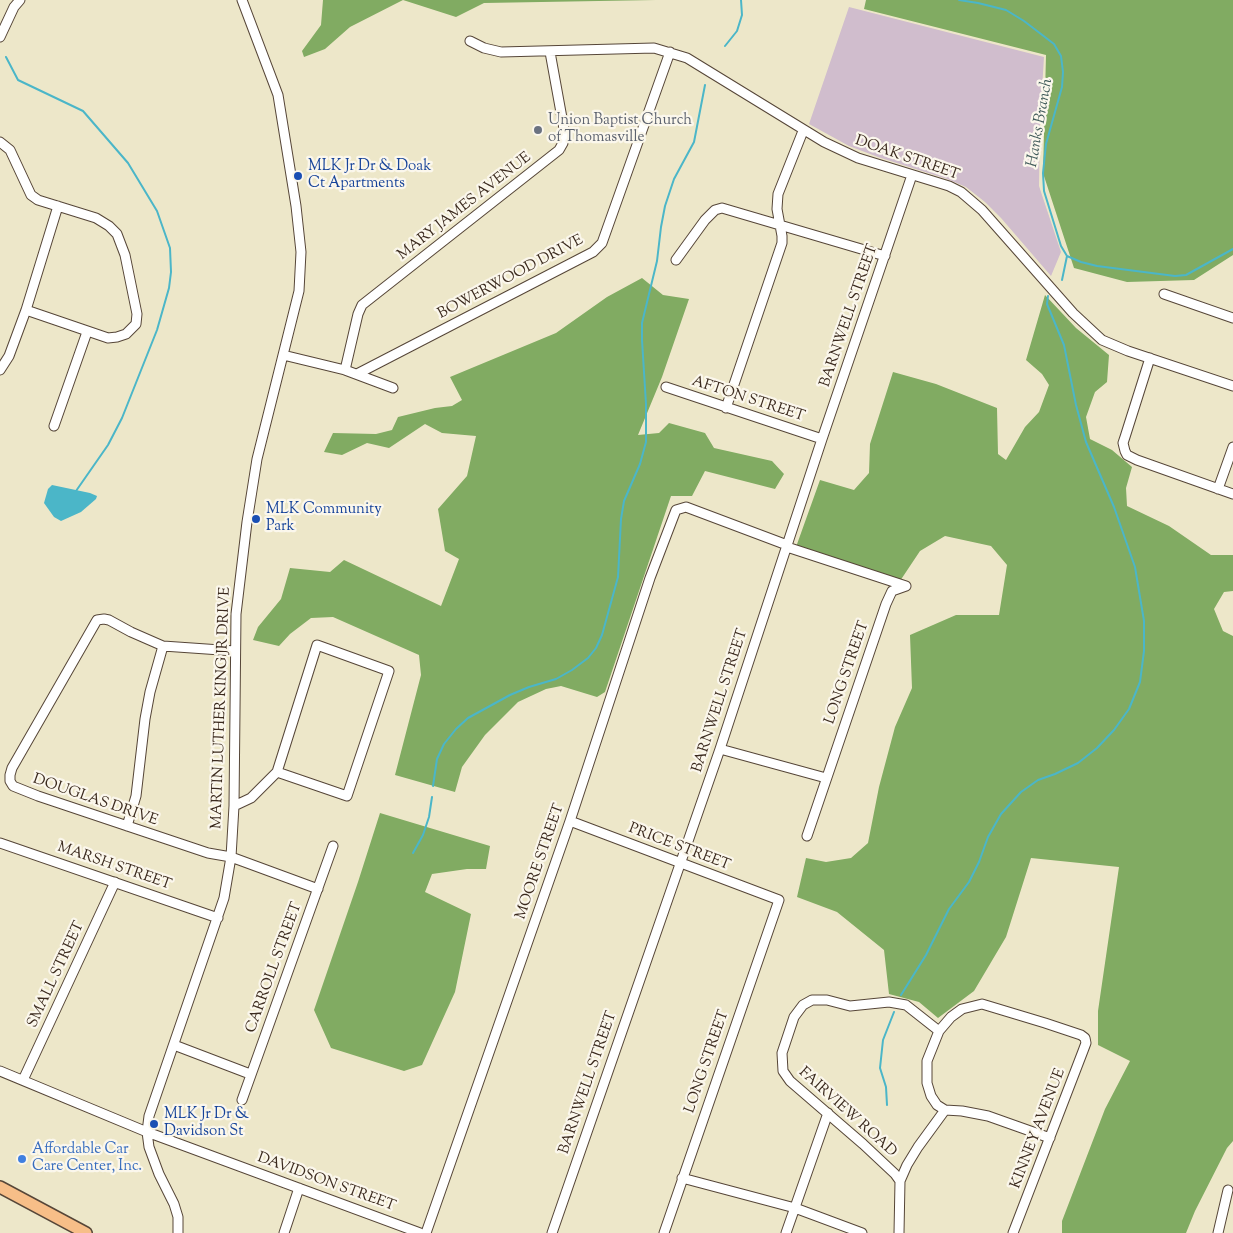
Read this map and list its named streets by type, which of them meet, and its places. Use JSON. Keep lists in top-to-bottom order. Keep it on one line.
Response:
{"streets":{"street":["DOAK STREET","MARY JAMES AVENUE","BOWERWOOD DRIVE","BARNWELL STREET","AFTON STREET","LONG STREET","MARTIN LUTHER KING JR DRIVE","DOUGLAS DRIVE","PRICE STREET","MOORE STREET","MARSH STREET","CARROLL STREET","SMALL STREET","FAIRVIEW ROAD","KINNEY AVENUE","DAVIDSON STREET"]},"crossings":[["DOAK STREET","MARY JAMES AVENUE"],["DOAK STREET","BOWERWOOD DRIVE"],["DOAK STREET","BARNWELL STREET"],["BARNWELL STREET","AFTON STREET"],["BARNWELL STREET","LONG STREET"],["BARNWELL STREET","PRICE STREET"],["BARNWELL STREET","MOORE STREET"],["LONG STREET","PRICE STREET"],["LONG STREET","MOORE STREET"],["MARTIN LUTHER KING JR DRIVE","DOUGLAS DRIVE"],["MARTIN LUTHER KING JR DRIVE","MARSH STREET"],["MARTIN LUTHER KING JR DRIVE","DAVIDSON STREET"],["DOUGLAS DRIVE","CARROLL STREET"],["PRICE STREET","MOORE STREET"],["MARSH STREET","SMALL STREET"],["SMALL STREET","DAVIDSON STREET"],["FAIRVIEW ROAD","KINNEY AVENUE"]],"water":["Hanks Branch"],"places":["Union Baptist Church of Thomasville","MLK Jr Dr & Doak Ct Apartments","MLK Community Park","MLK Jr Dr & Davidson St","Affordable Car Care Center, Inc."]}
